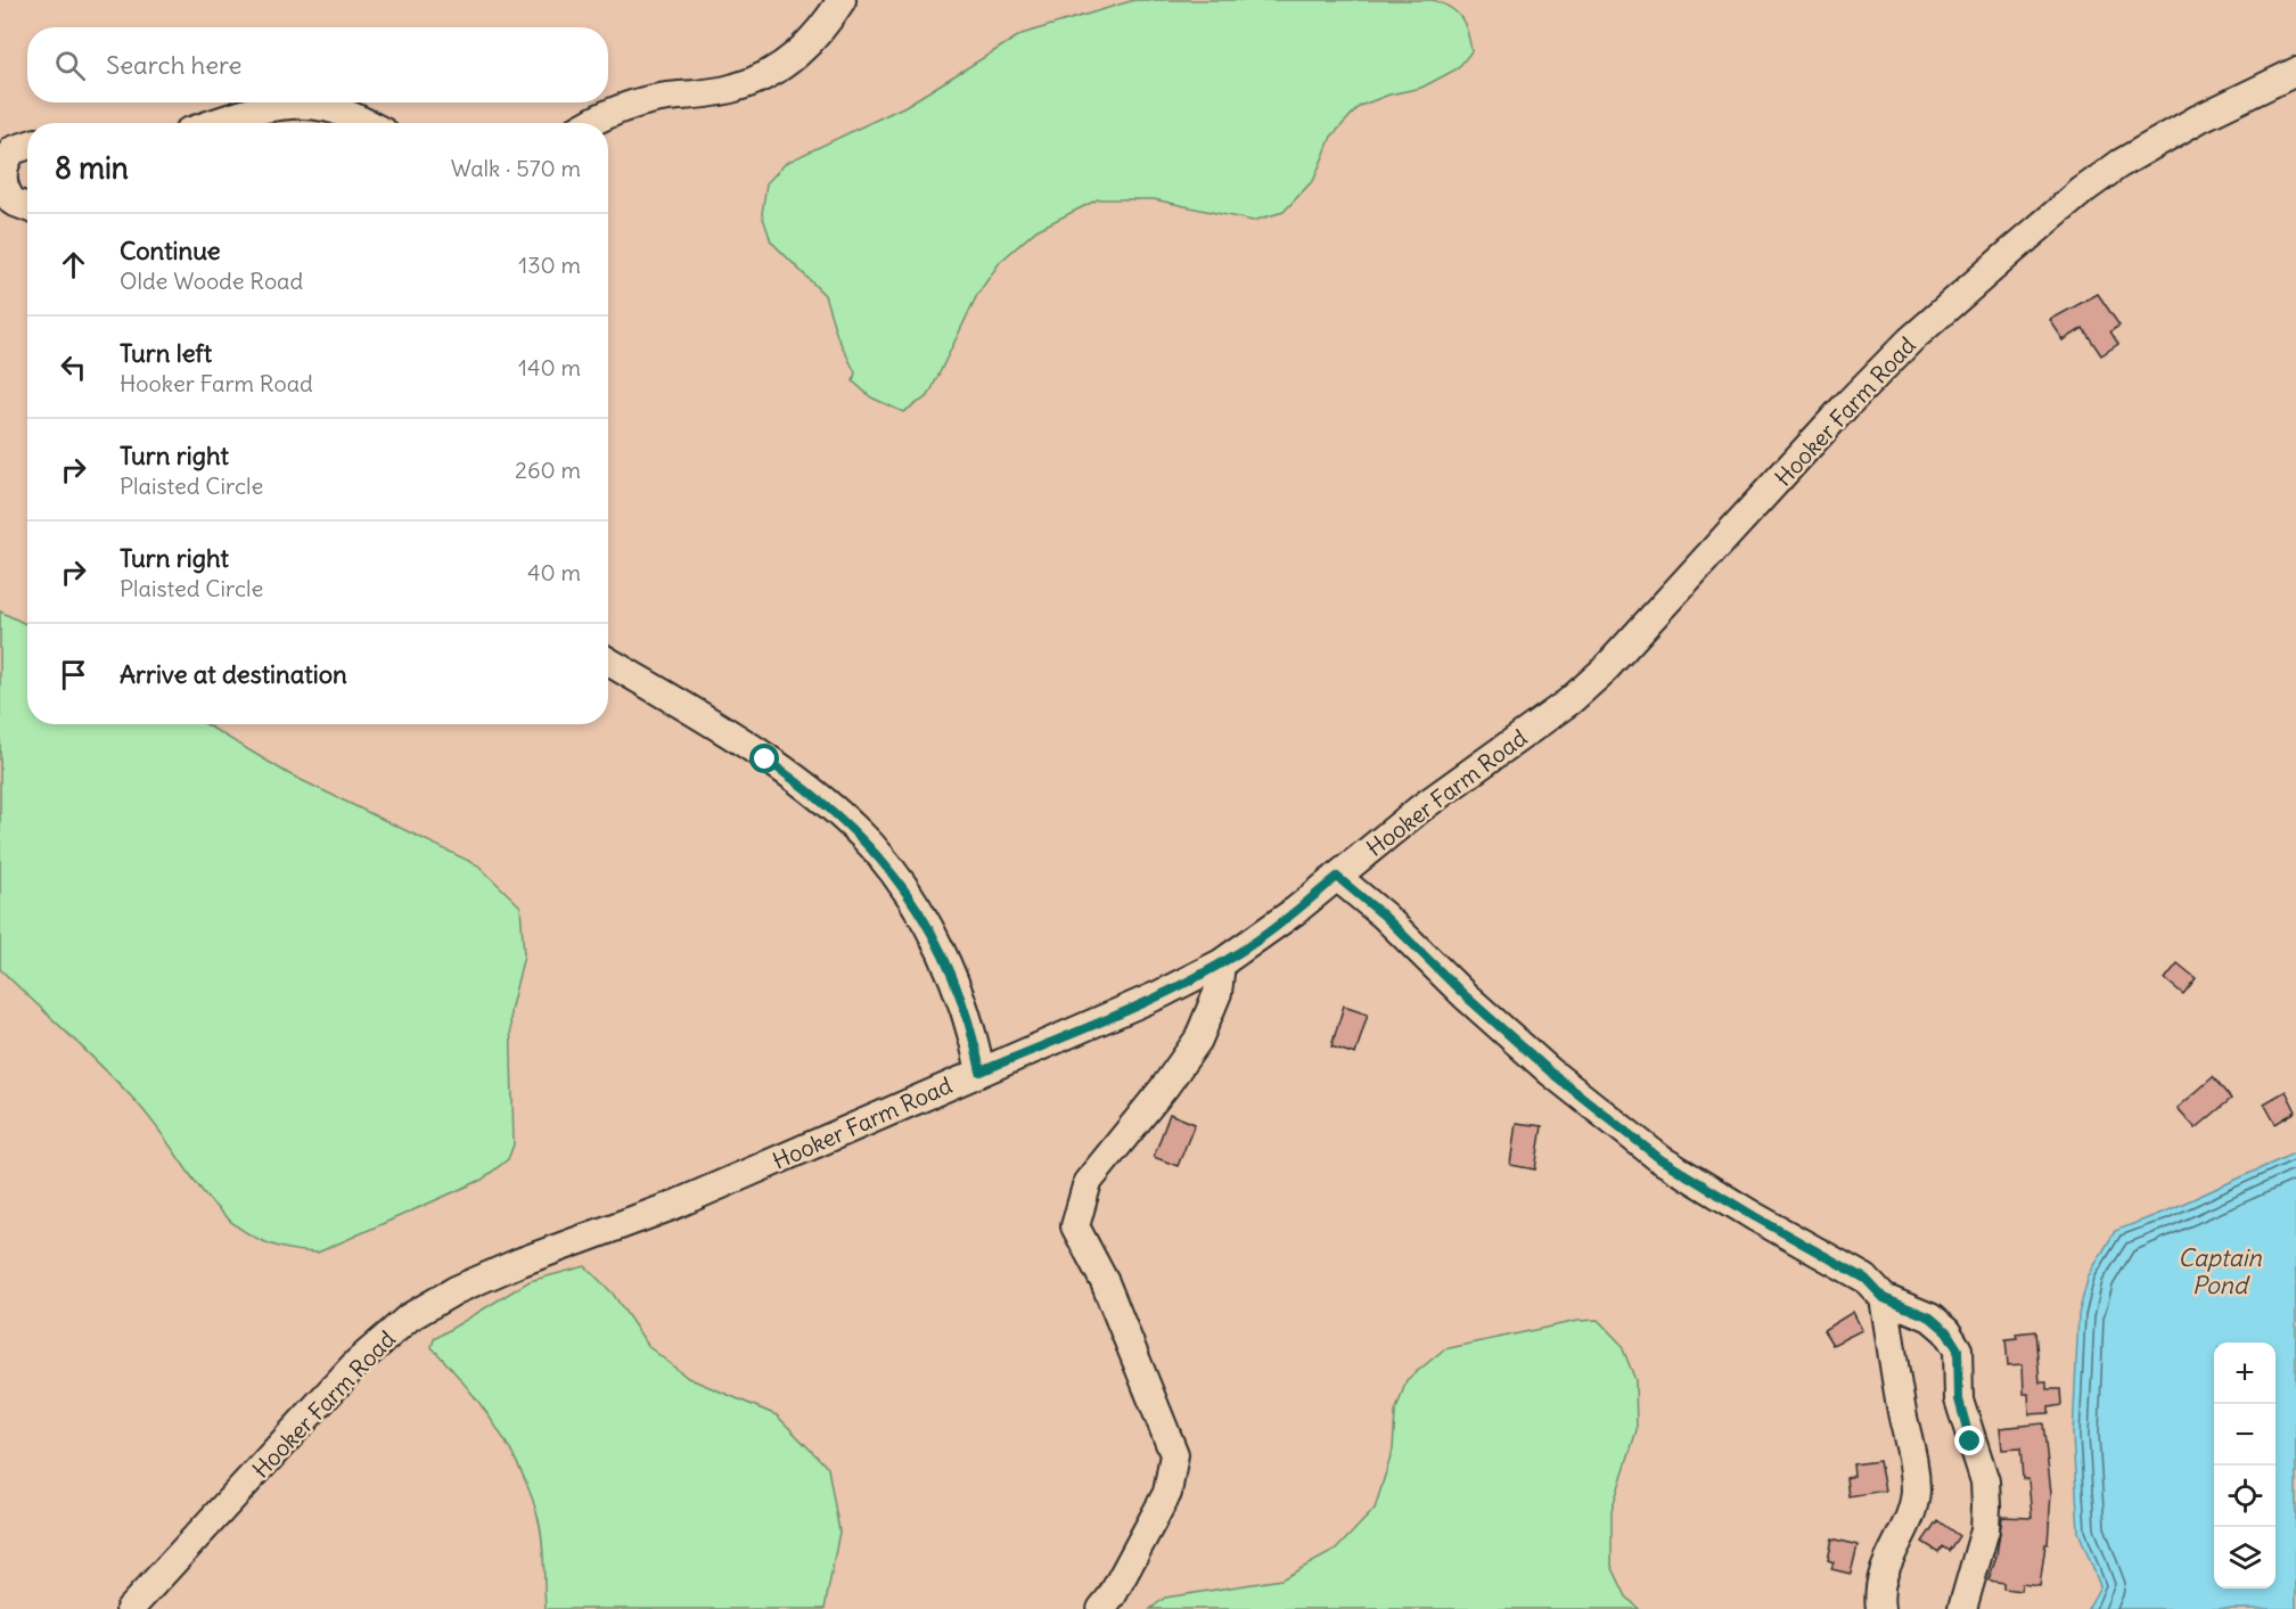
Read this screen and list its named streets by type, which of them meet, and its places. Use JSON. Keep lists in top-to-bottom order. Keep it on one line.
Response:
{"streets":{"street":["Hooker Farm Road"]},"water":["Captain Pond"],"page":{"search":"Search here","heading":["8 min","Walk · 570 m"],"list":[["Continue","Olde Woode Road","130 m"],["Turn left","Hooker Farm Road","140 m"],["Turn right","Plaisted Circle","260 m"],["Turn right","Plaisted Circle","40 m"],"Arrive at destination"],"map_buttons":["+","−"]}}
